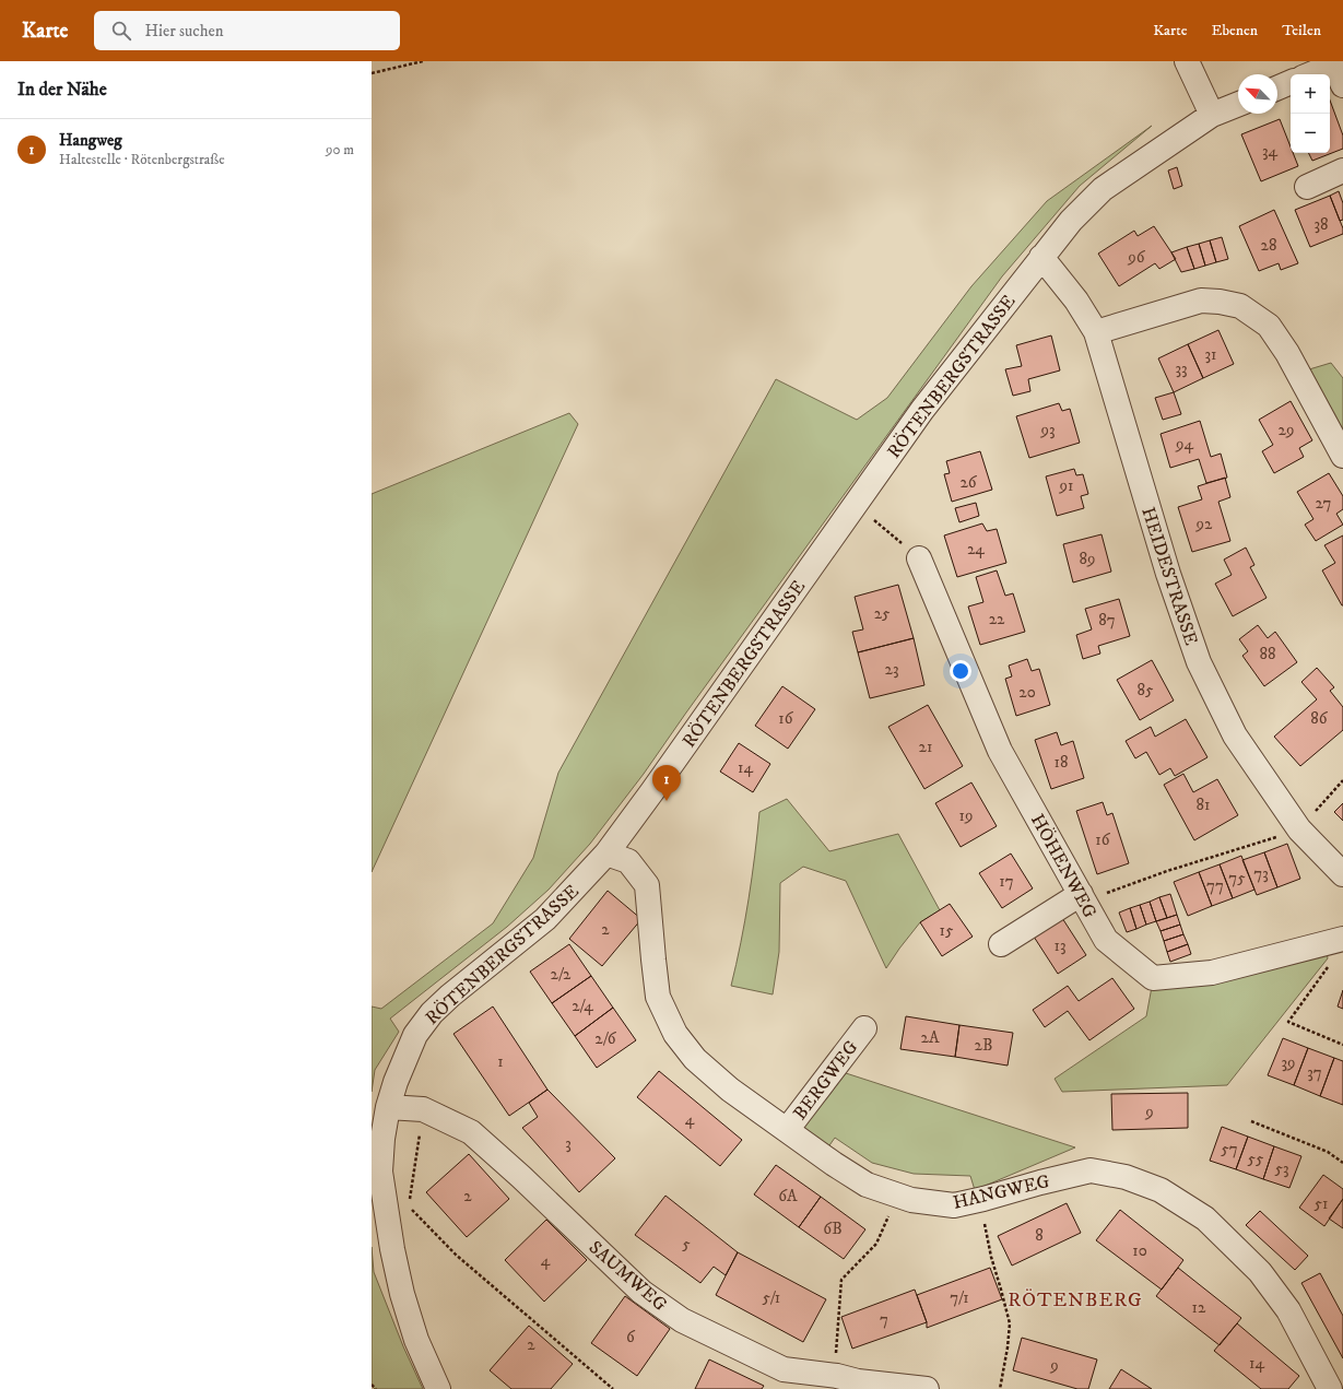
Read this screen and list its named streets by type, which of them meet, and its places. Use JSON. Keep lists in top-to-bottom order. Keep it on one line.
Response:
{"streets":{"street":["RÖTENBERGSTRASSE","HEIDESTRASSE","HÖHENWEG","BERGWEG","HANGWEG","SAUMWEG"]},"crossings":[["RÖTENBERGSTRASSE","HEIDESTRASSE"],["RÖTENBERGSTRASSE","HANGWEG"],["RÖTENBERGSTRASSE","SAUMWEG"],["BERGWEG","HANGWEG"]],"districts":["RÖTENBERG"],"house_numbers":["34","38","28","96","31","33","93","29","94","26","91","27","92","24","89","25","22","87","88","23","85","20","16","86","21","18","14","81","19","16","73","75","17","77","2","15","13","2/2","2/4","2A","2/6","2B","1","39","37","9","4","3","57","55","53","2","6A","51","6B","8","5","10","4","5/1","7/1","12","7","6","2","14","9"],"north":"top left","page":{"header":"Karte","search":"Hier suchen","nav":["Karte","Ebenen","Teilen"],"heading":"In der Nähe","map_buttons":["+","−"],"list":[{"mark":"1","name":"Hangweg","note":"Haltestelle · Rötenbergstraße","value":"90 m"}],"pins":"1"}}
